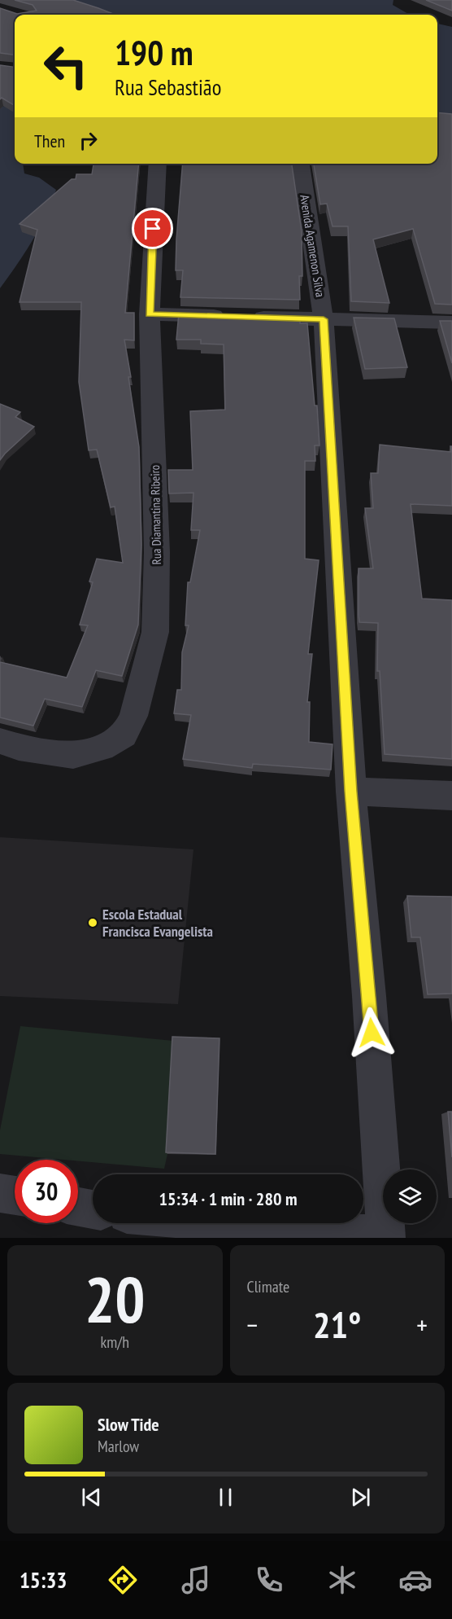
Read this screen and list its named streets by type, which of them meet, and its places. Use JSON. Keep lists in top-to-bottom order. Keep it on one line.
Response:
{"streets":{"street":["Avenida Agamenon Silva","Rua Diamantina Ribeiro"]},"places":["Escola Estadual Francisca Evangelista"],"page":{"turn":["190 m","Rua Sebastião"],"then":"Then","limit":"30","trip":"15:34 · 1 min · 280 m","tile":[["20","km/h"],"Climate"],"heat":["−","21°","+"],"song":["Slow Tide","Marlow"],"tabs":"15:33"}}
